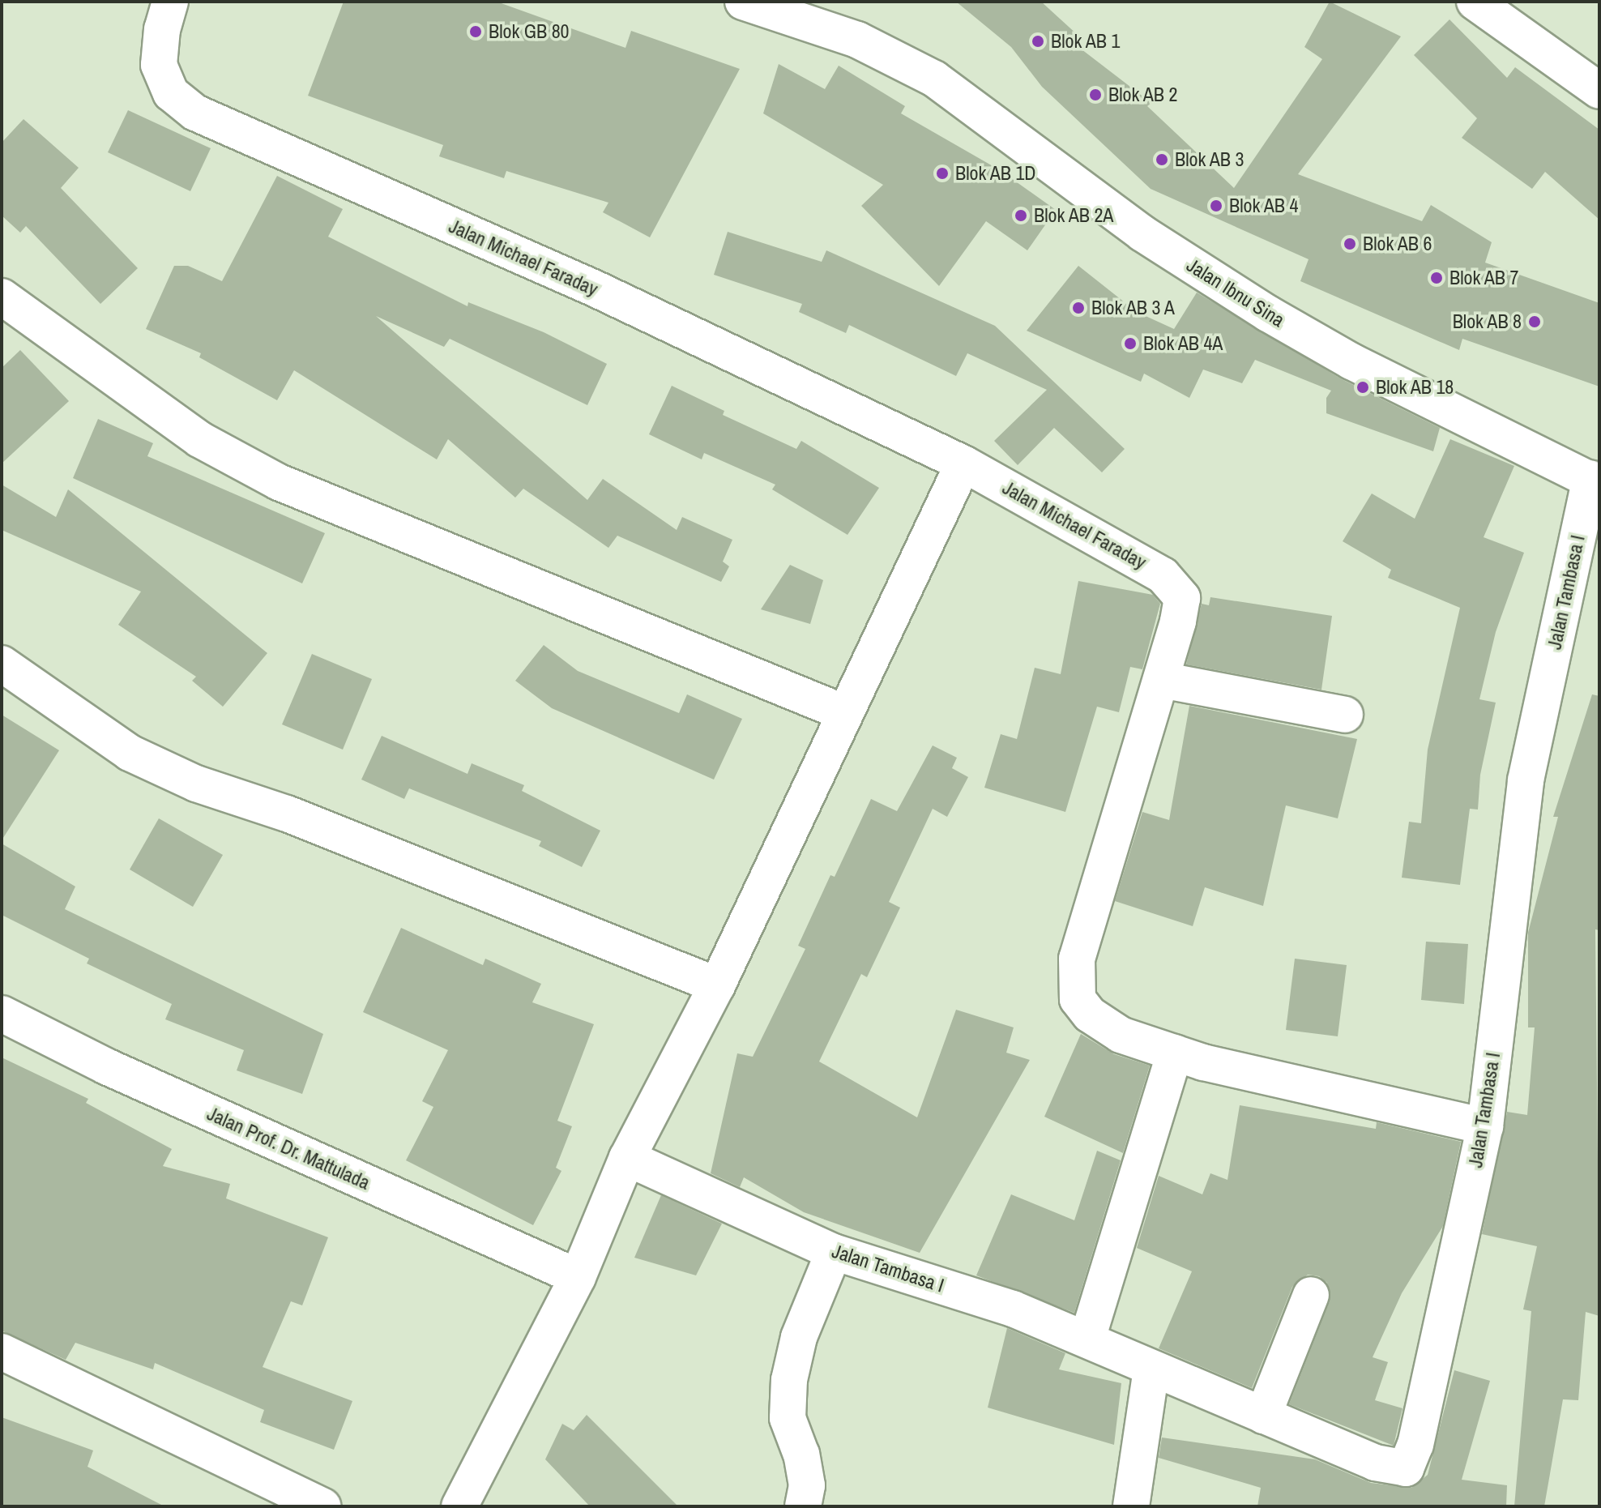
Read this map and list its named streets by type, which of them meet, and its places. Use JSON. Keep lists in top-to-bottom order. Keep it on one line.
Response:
{"streets":{"street":["Jalan Michael Faraday","Jalan Ibnu Sina","Jalan Tambasa I","Jalan Prof. Dr. Mattulada"]},"crossings":[["Jalan Michael Faraday","Jalan Tambasa I"],["Jalan Ibnu Sina","Jalan Tambasa I"]],"places":["Blok GB 80","Blok AB 1","Blok AB 2","Blok AB 3","Blok AB 1D","Blok AB 4","Blok AB 2A","Blok AB 6","Blok AB 7","Blok AB 3 A","Blok AB 8","Blok AB 4A","Blok AB 18"]}
